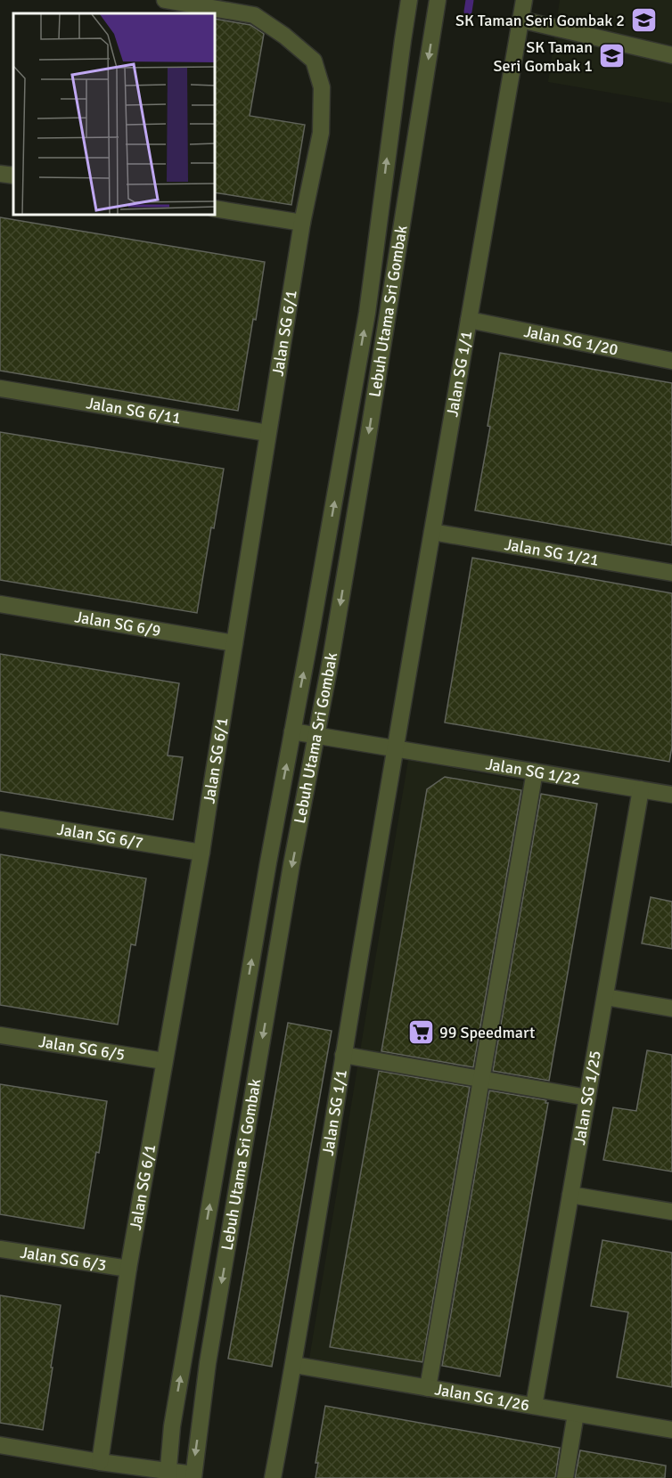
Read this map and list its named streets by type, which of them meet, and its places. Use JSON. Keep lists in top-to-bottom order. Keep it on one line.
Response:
{"streets":{"street":["Lebuh Utama Sri Gombak","Jalan SG 6/1","Jalan SG 1/20","Jalan SG 1/1","Jalan SG 6/11","Jalan SG 1/21","Jalan SG 6/9","Jalan SG 1/22","Jalan SG 6/7","Jalan SG 6/5","Jalan SG 1/25","Jalan SG 6/3","Jalan SG 1/26"]},"crossings":[["Jalan SG 6/1","Jalan SG 6/11"],["Jalan SG 6/1","Jalan SG 6/9"],["Jalan SG 6/1","Jalan SG 6/7"],["Jalan SG 6/1","Jalan SG 6/5"],["Jalan SG 6/1","Jalan SG 6/3"],["Jalan SG 1/20","Jalan SG 1/1"],["Jalan SG 1/1","Jalan SG 1/21"],["Jalan SG 1/1","Jalan SG 1/22"],["Jalan SG 1/1","Jalan SG 1/26"],["Jalan SG 1/22","Jalan SG 1/25"],["Jalan SG 1/25","Jalan SG 1/26"]],"places":{"school or university":["SK Taman Seri Gombak 2","SK Taman Seri Gombak 1"],"supermarket":["99 Speedmart"]}}
